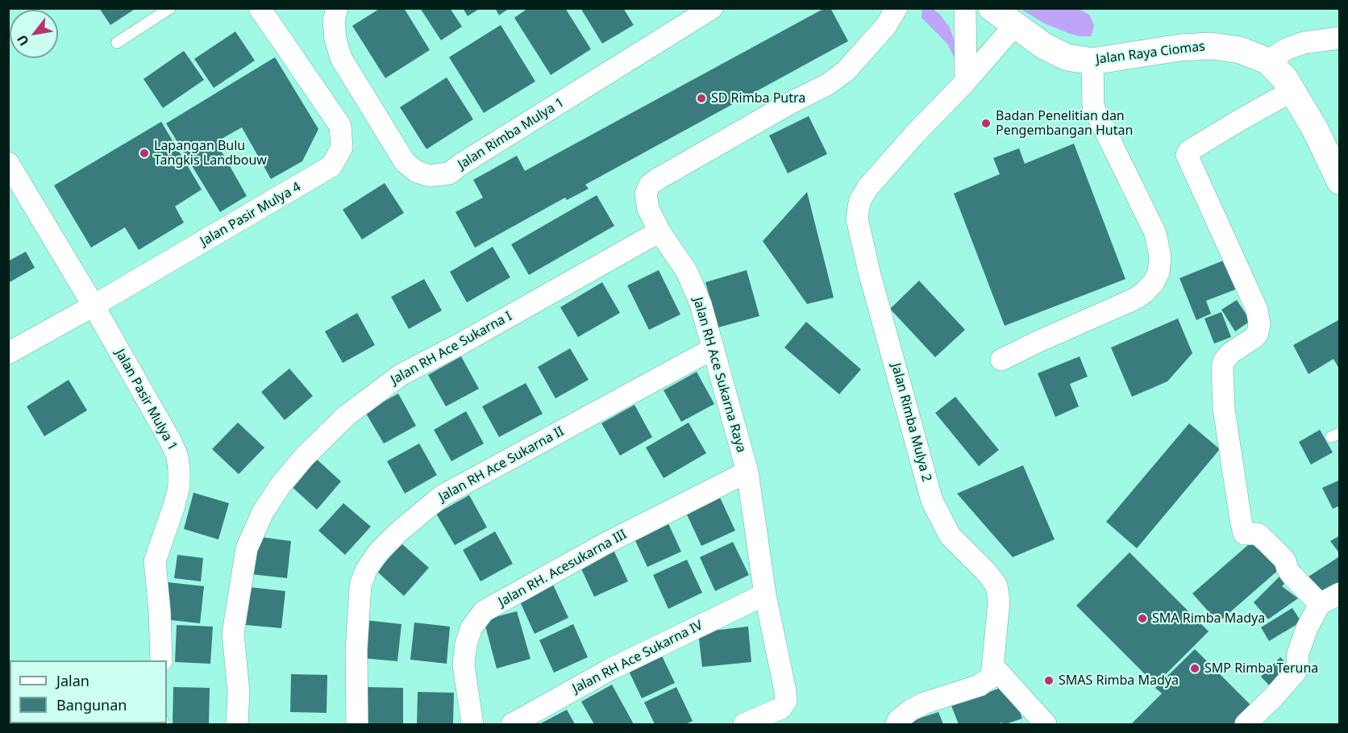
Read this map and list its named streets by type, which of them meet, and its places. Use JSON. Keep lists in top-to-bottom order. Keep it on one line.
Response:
{"streets":{"main road":["Jalan Raya Ciomas"],"street":["Jalan Rimba Mulya 1","Jalan Pasir Mulya 4","Jalan RH Ace Sukarna I","Jalan RH Ace Sukarna Raya","Jalan Pasir Mulya 1","Jalan Rimba Mulya 2","Jalan RH Ace Sukarna II","Jalan RH. Acesukarna III","Jalan RH Ace Sukarna IV"]},"crossings":[["Jalan Raya Ciomas","Jalan Rimba Mulya 2"],["Jalan Pasir Mulya 4","Jalan Pasir Mulya 1"],["Jalan RH Ace Sukarna I","Jalan RH Ace Sukarna Raya"],["Jalan RH Ace Sukarna Raya","Jalan RH Ace Sukarna II"],["Jalan RH Ace Sukarna Raya","Jalan RH. Acesukarna III"],["Jalan RH Ace Sukarna Raya","Jalan RH Ace Sukarna IV"]],"places":["SD Rimba Putra","Badan Penelitian dan Pengembangan Hutan","Lapangan Bulu Tangkis Landbouw","SMA Rimba Madya","SMP Rimba Teruna","SMAS Rimba Madya"],"legend":["Jalan","Bangunan"],"north":"bottom left"}
